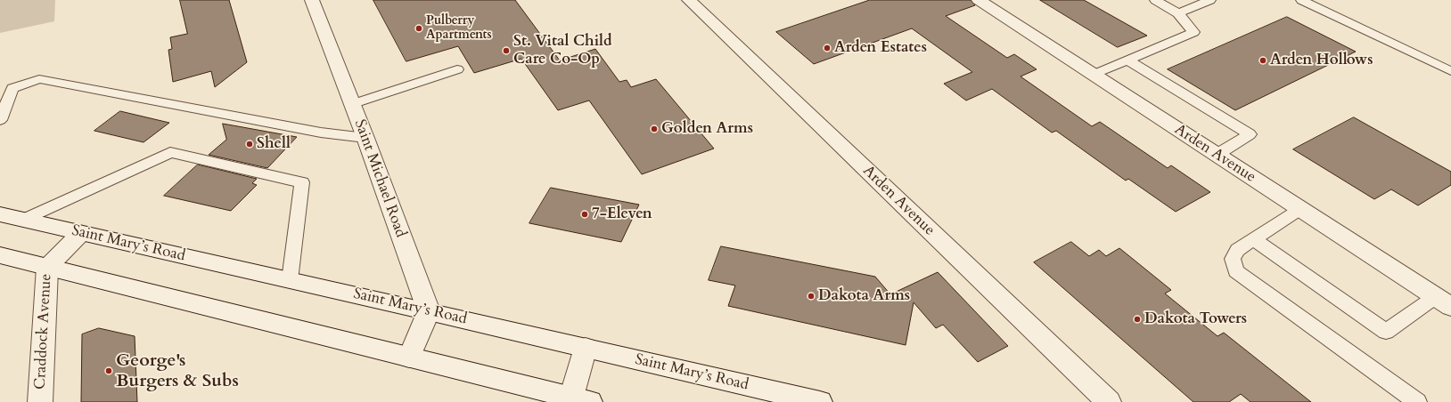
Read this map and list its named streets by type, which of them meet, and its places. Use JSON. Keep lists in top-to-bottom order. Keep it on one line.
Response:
{"streets":{"street":["Arden Avenue","Saint Michael Road","Saint Mary’s Road","Craddock Avenue"]},"crossings":[["Saint Michael Road","Saint Mary’s Road"],["Saint Mary’s Road","Craddock Avenue"]],"places":["Pulberry Apartments","Arden Estates","St. Vital Child Care Co-Op","Arden Hollows","Golden Arms","Shell","7-Eleven","Dakota Arms","Dakota Towers","George's Burgers & Subs"]}
